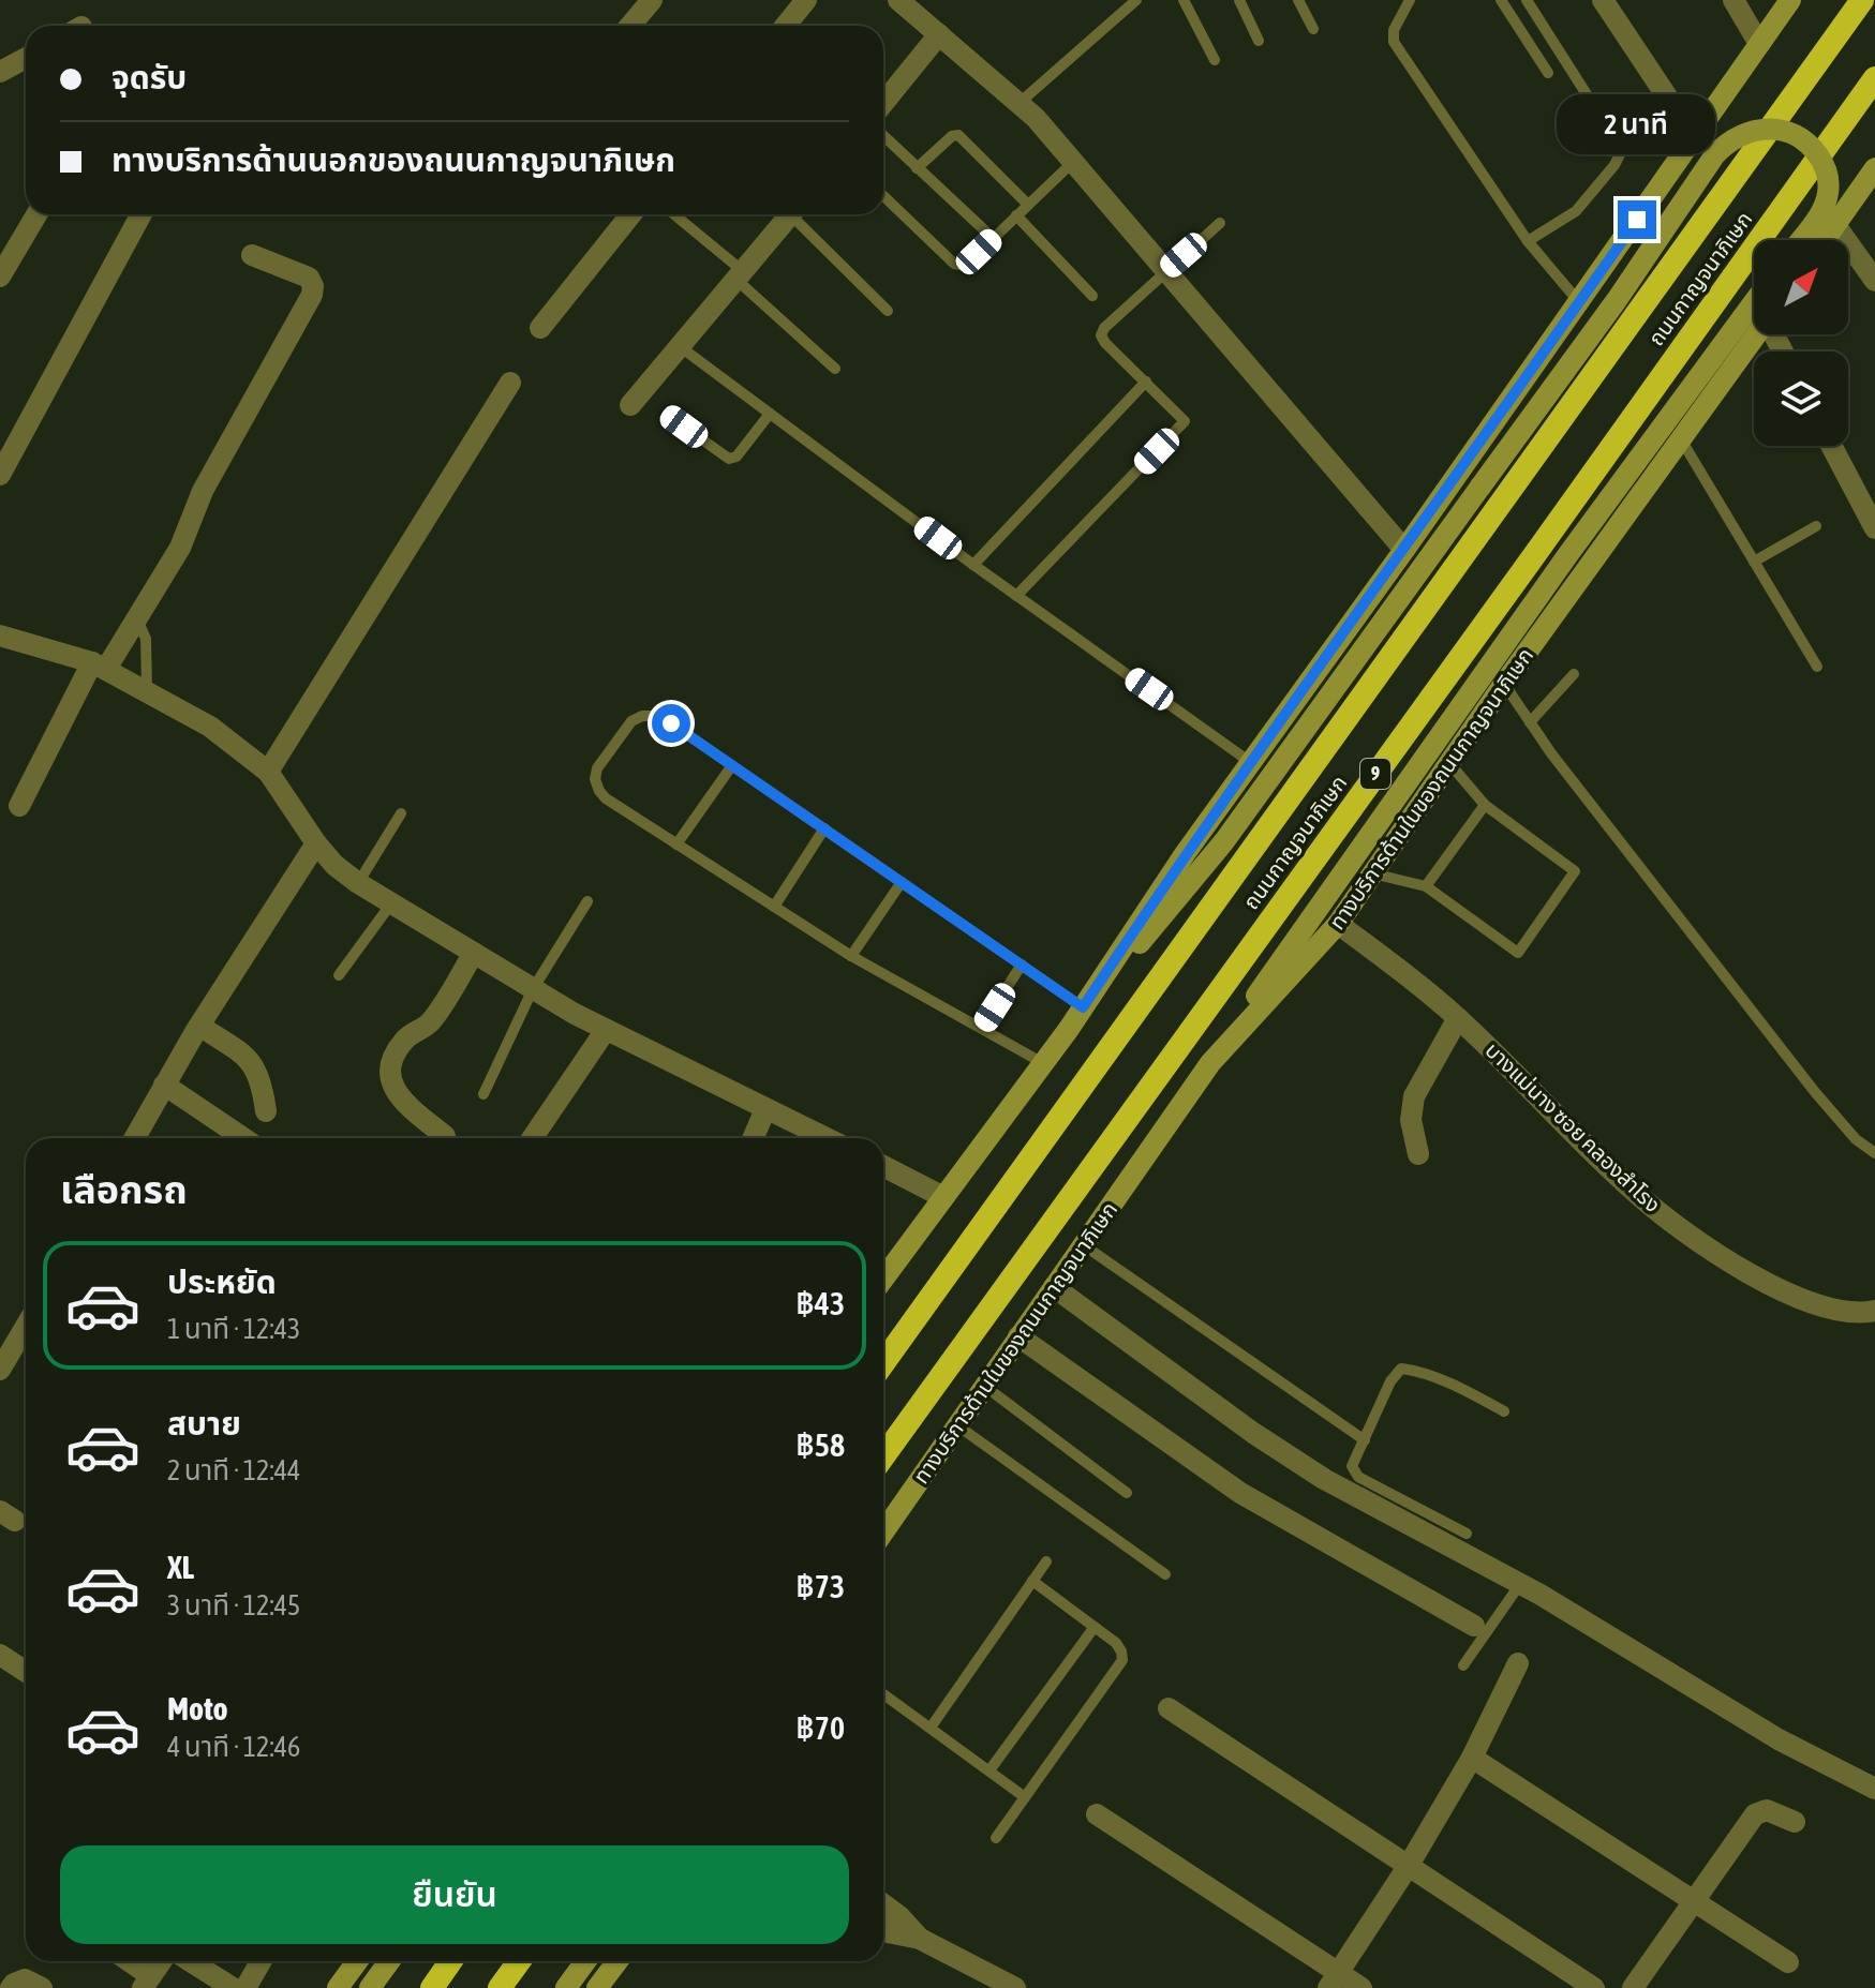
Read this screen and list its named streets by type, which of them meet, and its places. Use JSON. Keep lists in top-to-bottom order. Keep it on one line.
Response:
{"streets":{"highway":["ถนนกาญจนาภิเษก","9"],"main road":["ทางบริการด้านในของถนนกาญจนาภิเษก"],"street":["บางแม่นาง ซอย คลองสำโรง"]},"crossings":[["ทางบริการด้านในของถนนกาญจนาภิเษก","บางแม่นาง ซอย คลองสำโรง"]],"north":"top right","page":{"banner":["จุดรับ","ทางบริการด้านนอกของถนนกาญจนาภิเษก"],"bubble":"2 นาที","heading":"เลือกรถ","list":[{"name":"ประหยัด","note":"1 นาที · 12:43","value":"฿43"},{"name":"สบาย","note":"2 นาที · 12:44","value":"฿58"},{"name":"XL","note":"3 นาที · 12:45","value":"฿73"},{"name":"Moto","note":"4 นาที · 12:46","value":"฿70"}],"buttons":"ยืนยัน"}}
